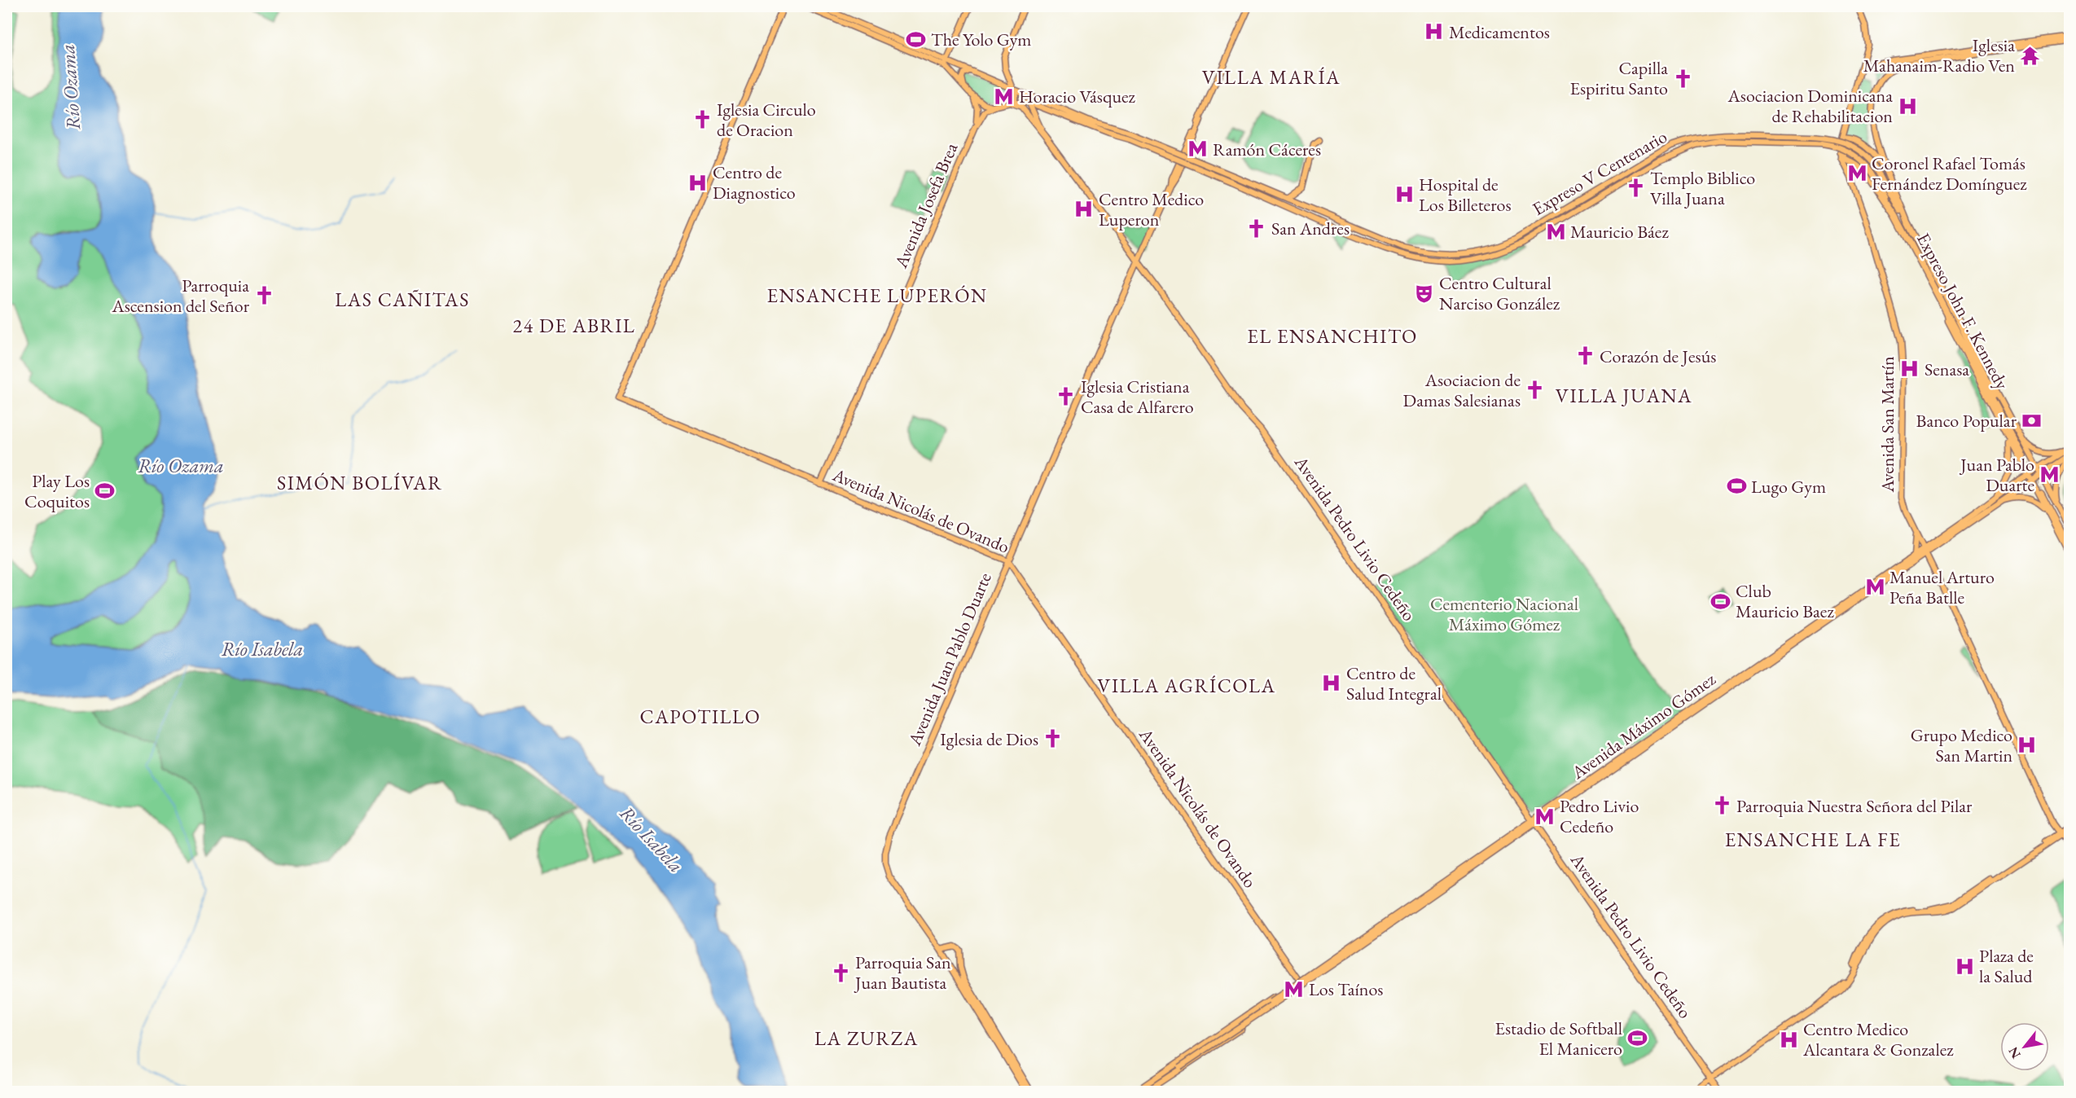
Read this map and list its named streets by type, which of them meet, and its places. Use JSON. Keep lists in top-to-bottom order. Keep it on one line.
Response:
{"streets":{"highway":["Expreso John F. Kennedy"],"main road":["Expreso V Centenario","Avenida Josefa Brea","Avenida San Martín","Avenida Nicolás de Ovando","Avenida Pedro Livio Cedeño","Avenida Juan Pablo Duarte","Avenida Máximo Gómez"]},"crossings":[["Expreso V Centenario","Expreso John F. Kennedy"],["Avenida Josefa Brea","Avenida Nicolás de Ovando"],["Avenida San Martín","Avenida Máximo Gómez"],["Avenida Nicolás de Ovando","Avenida Juan Pablo Duarte"],["Avenida Pedro Livio Cedeño","Avenida Juan Pablo Duarte"],["Avenida Pedro Livio Cedeño","Avenida Máximo Gómez"]],"districts":["VILLA MARÍA","ENSANCHE LUPERÓN","LAS CAÑITAS","24 DE ABRIL","EL ENSANCHITO","VILLA JUANA","SIMÓN BOLÍVAR","VILLA AGRÍCOLA","CAPOTILLO","ENSANCHE LA FE","LA ZURZA"],"water":["Río Ozama","Río Isabela"],"parks":["Cementerio Nacional Máximo Gómez"],"places":{"hospital":["Medicamentos","Asociacion Dominicana de Rehabilitacion","Centro de Diagnostico","Hospital de Los Billeteros","Centro Medico Luperon","Senasa","Centro de Salud Integral","Grupo Medico San Martin","Plaza de la Salud","Centro Medico Alcantara & Gonzalez"],"sports":["The Yolo Gym","Lugo Gym","Play Los Coquitos","Club Mauricio Baez","Estadio de Softball El Manicero"],"temple":["Iglesia Mahanaim-Radio Ven"],"church":["Capilla Espiritu Santo","Iglesia Circulo de Oracion","Templo Biblico Villa Juana","San Andres","Parroquia Ascension del Señor","Corazón de Jesús","Asociacion de Damas Salesianas","Iglesia Cristiana Casa de Alfarero","Iglesia de Dios","Parroquia Nuestra Señora del Pilar","Parroquia San Juan Bautista"],"metro station":["Horacio Vásquez","Ramón Cáceres","Coronel Rafael Tomás Fernández Domínguez","Mauricio Báez","Juan Pablo Duarte","Manuel Arturo Peña Batlle","Pedro Livio Cedeño","Los Taínos"],"theatre":["Centro Cultural Narciso González"],"bank":["Banco Popular"]},"north":"bottom left"}
